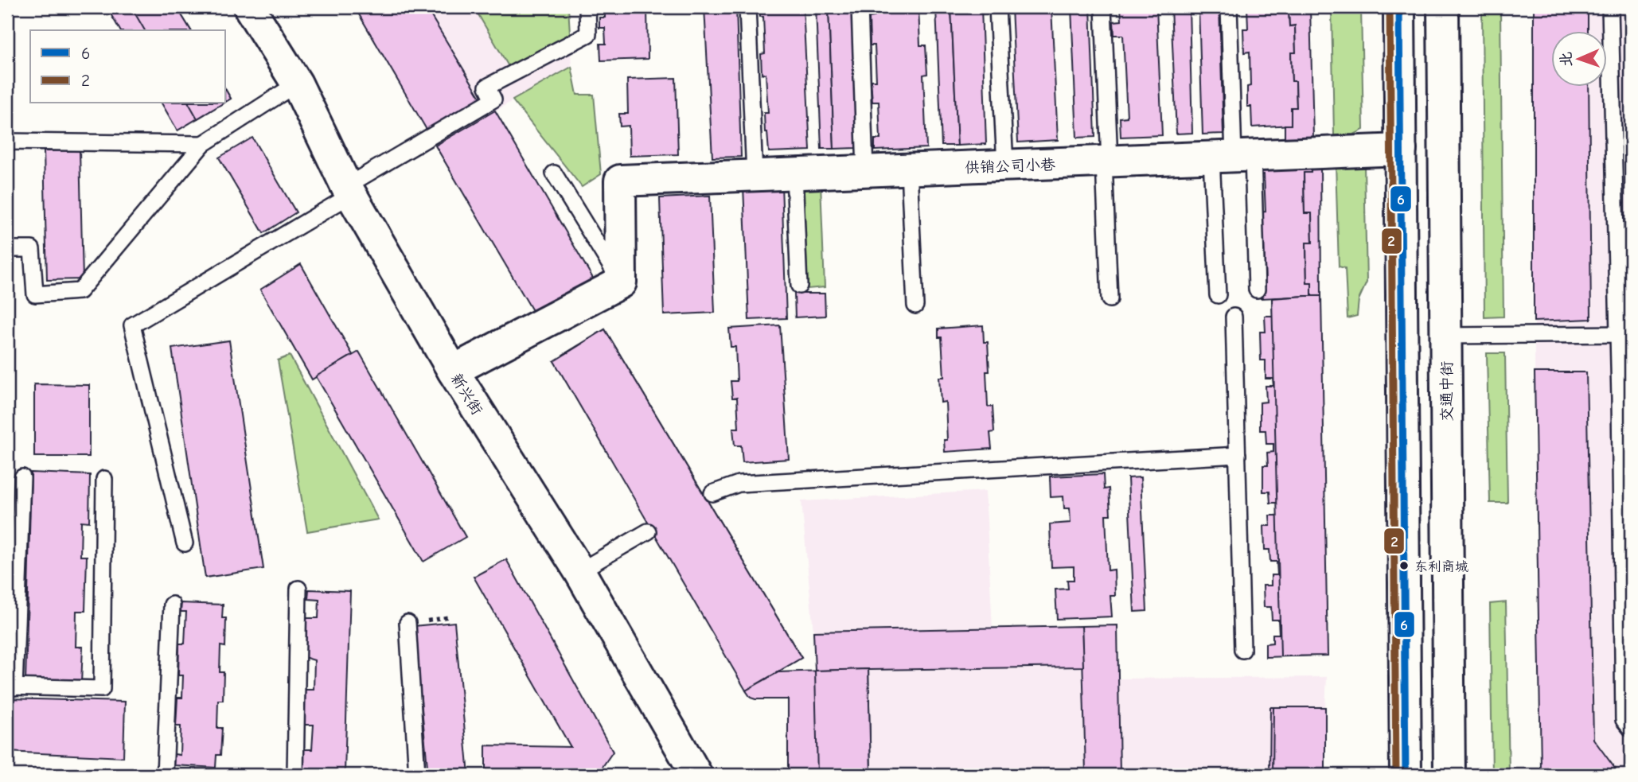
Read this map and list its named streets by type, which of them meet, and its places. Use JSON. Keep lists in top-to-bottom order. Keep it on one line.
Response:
{"streets":{"street":["供销公司小巷","交通中街","新兴街"]},"places":["东利商城"],"lines":["transit line 6","transit line 2"],"legend":["6","2"],"north":"left"}
